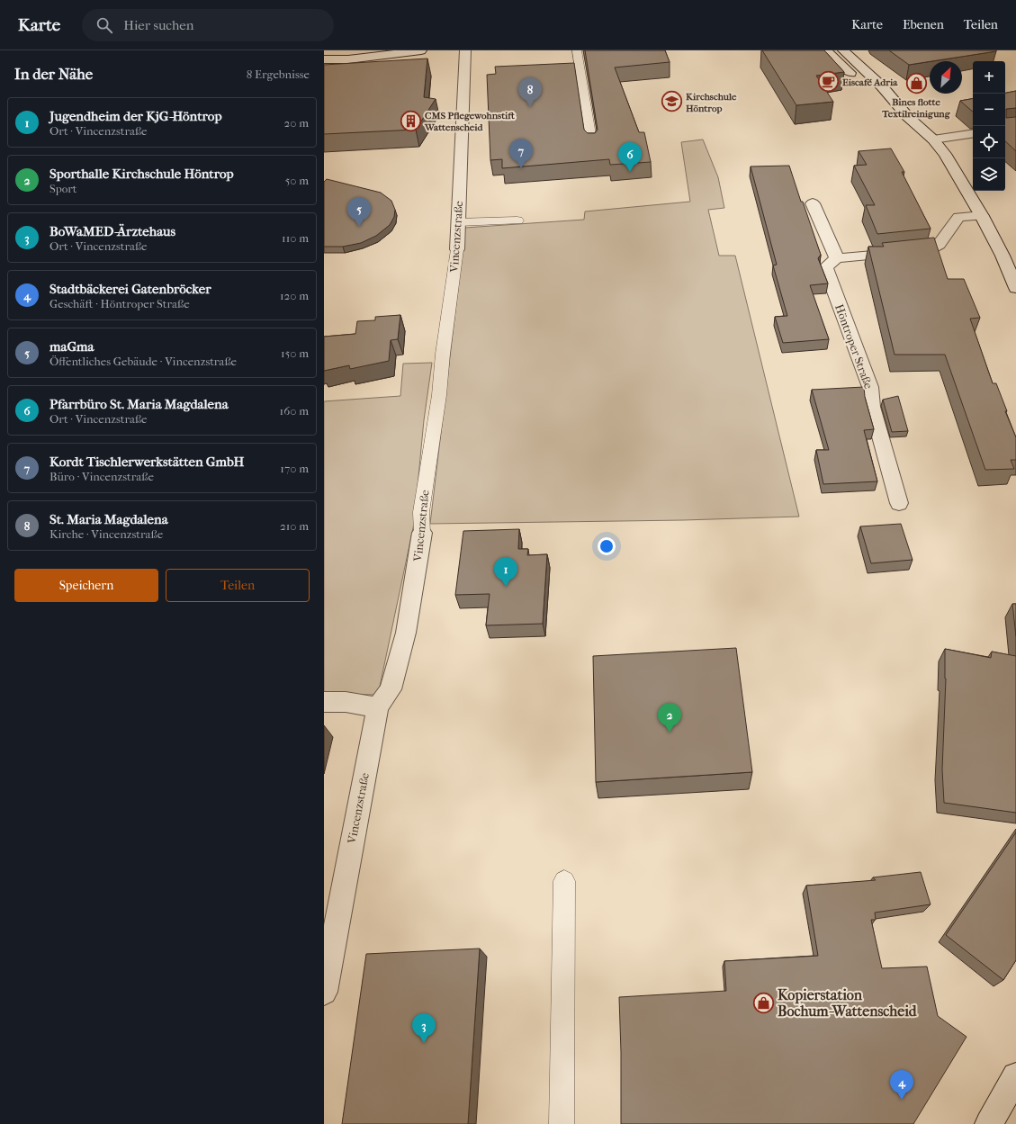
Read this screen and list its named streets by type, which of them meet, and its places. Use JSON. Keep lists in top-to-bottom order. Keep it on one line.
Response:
{"streets":{"street":["Vincenzstraße","Höntroper Straße"]},"places":{"cafe":["Eiscafé Adria"],"shop":["Bines flotte Textilreinigung","Kopierstation Bochum-Wattenscheid"],"school or university":["Kirchschule Höntrop"],"building":["CMS Pflegewohnstift Wattenscheid"]},"north":"top right","page":{"header":"Karte","search":"Hier suchen","nav":["Karte","Ebenen","Teilen"],"heading":["In der Nähe","8 Ergebnisse"],"map_buttons":["+","−"],"pins":["8","7","6","5","1","2","3","4"],"list":[{"mark":"1","name":"Jugendheim der KjG-Höntrop","note":"Ort · Vincenzstraße","value":"20 m"},{"mark":"2","name":"Sporthalle Kirchschule Höntrop","note":"Sport","value":"50 m"},{"mark":"3","name":"BoWaMED-Ärztehaus","note":"Ort · Vincenzstraße","value":"110 m"},{"mark":"4","name":"Stadtbäckerei Gatenbröcker","note":"Geschäft · Höntroper Straße","value":"120 m"},{"mark":"5","name":"maGma","note":"Öffentliches Gebäude · Vincenzstraße","value":"150 m"},{"mark":"6","name":"Pfarrbüro St. Maria Magdalena","note":"Ort · Vincenzstraße","value":"160 m"},{"mark":"7","name":"Kordt Tischlerwerkstätten GmbH","note":"Büro · Vincenzstraße","value":"170 m"},{"mark":"8","name":"St. Maria Magdalena","note":"Kirche · Vincenzstraße","value":"210 m"}],"buttons":["Speichern","Teilen"]}}
